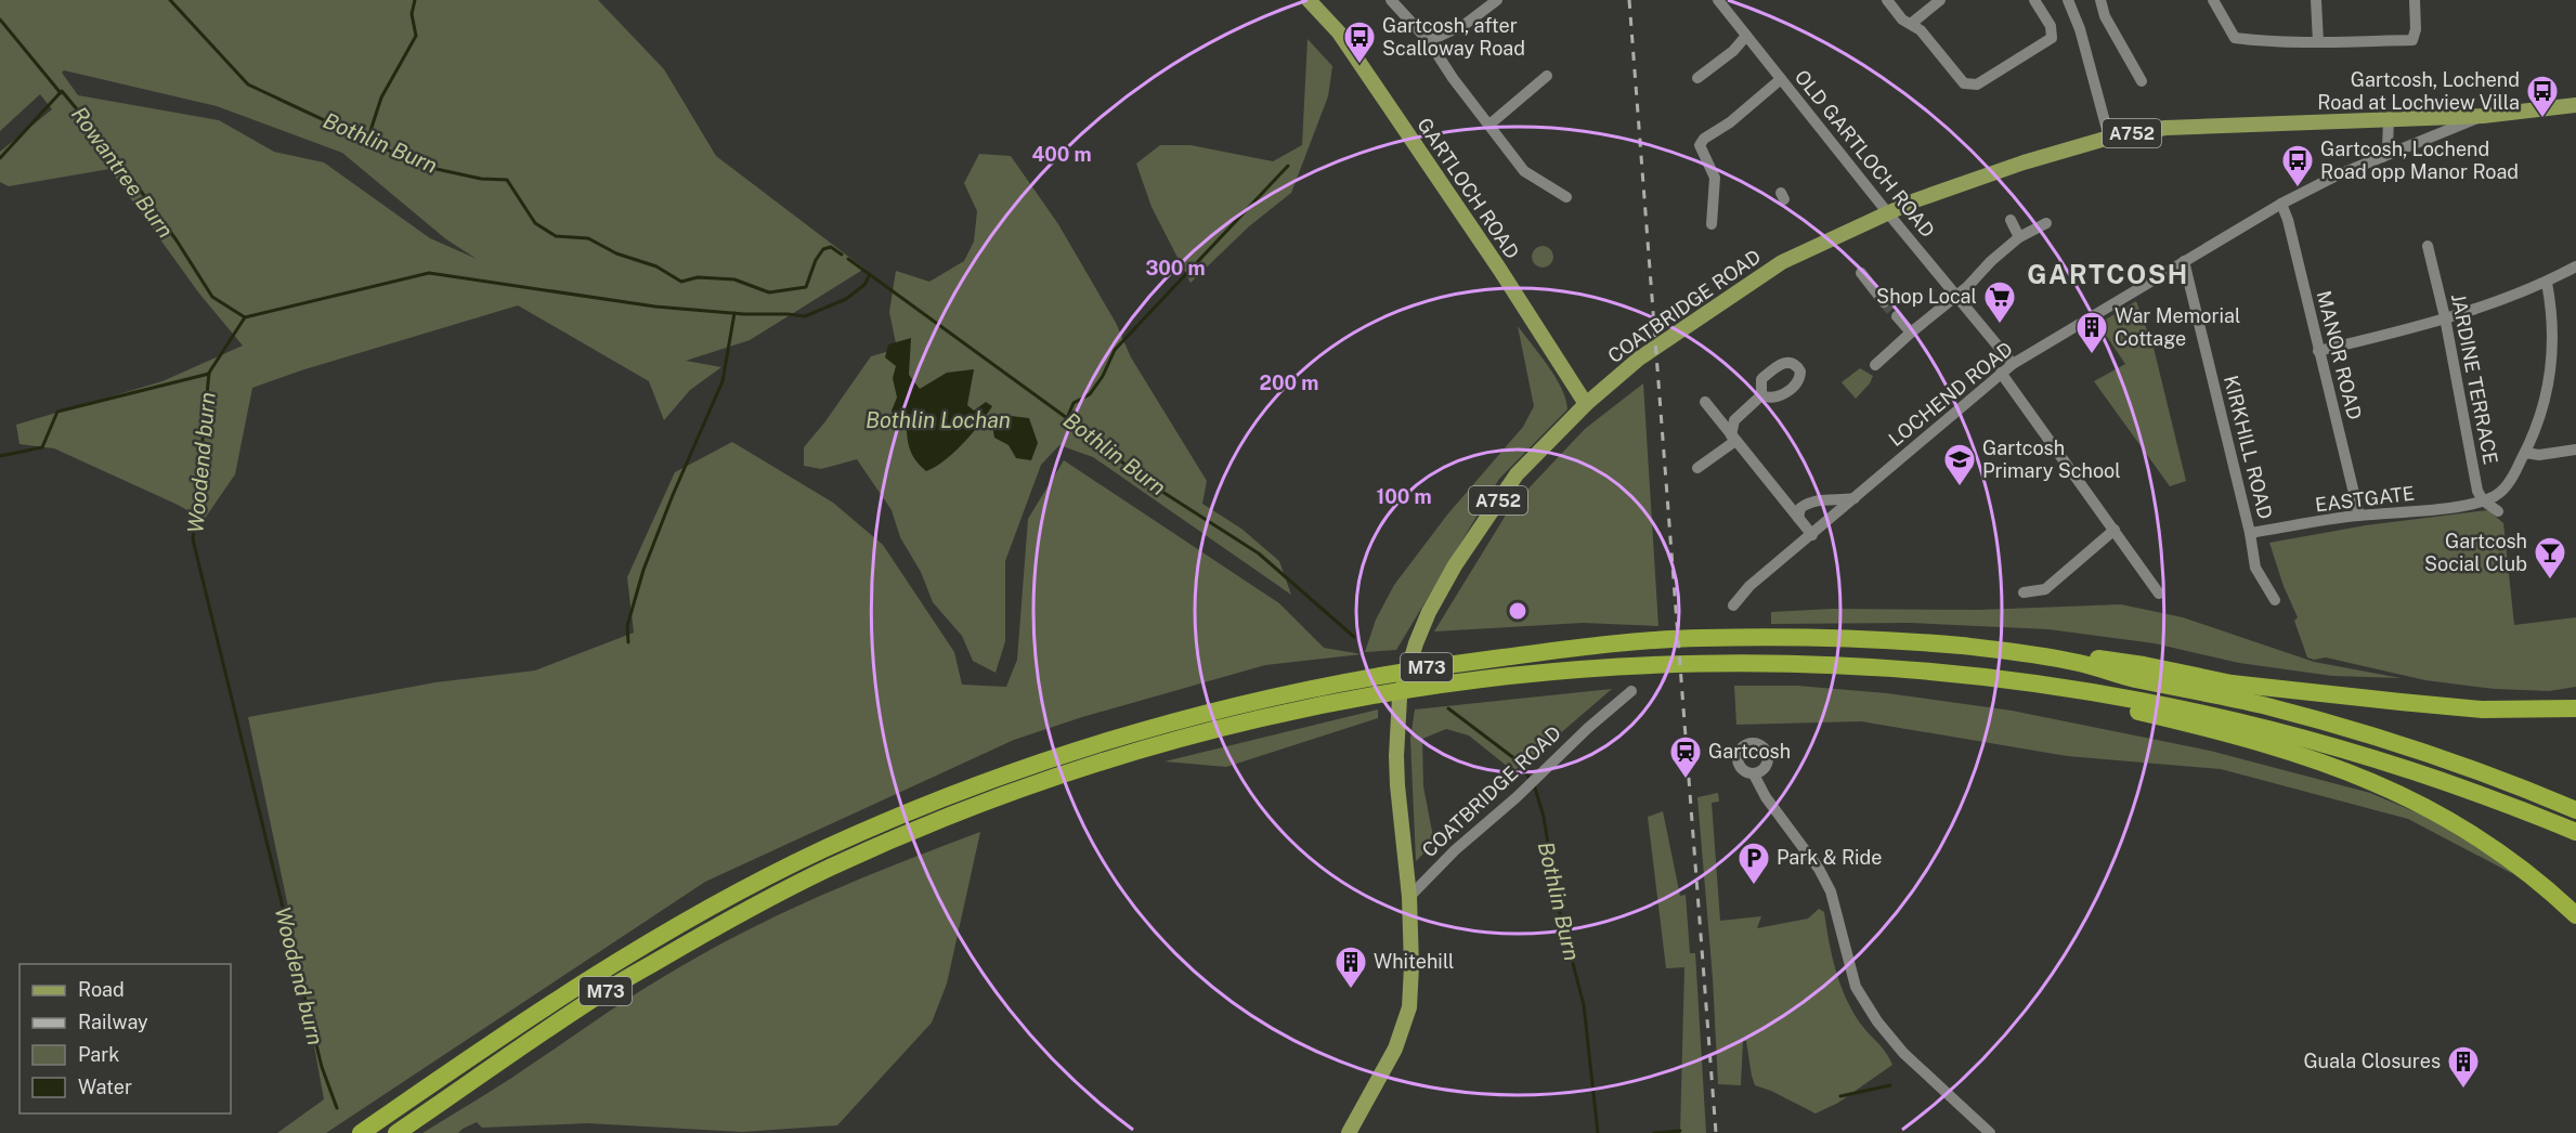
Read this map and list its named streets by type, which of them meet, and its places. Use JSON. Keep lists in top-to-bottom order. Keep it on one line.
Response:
{"streets":{"highway":["M73"],"main road":["A752","GARTLOCH ROAD","COATBRIDGE ROAD"],"street":["OLD GARTLOCH ROAD","MANOR ROAD","JARDINE TERRACE","LOCHEND ROAD","KIRKHILL ROAD","EASTGATE"]},"crossings":[["A752","OLD GARTLOCH ROAD"],["A752","COATBRIDGE ROAD"],["A752","LOCHEND ROAD"],["OLD GARTLOCH ROAD","COATBRIDGE ROAD"],["OLD GARTLOCH ROAD","LOCHEND ROAD"],["GARTLOCH ROAD","COATBRIDGE ROAD"],["MANOR ROAD","LOCHEND ROAD"],["MANOR ROAD","EASTGATE"],["JARDINE TERRACE","EASTGATE"],["LOCHEND ROAD","KIRKHILL ROAD"],["KIRKHILL ROAD","EASTGATE"]],"districts":["GARTCOSH"],"water":["Bothlin Burn","Rowantree Burn","Bothlin Lochan","Woodend burn"],"places":{"bus stop":["Gartcosh, after Scalloway Road","Gartcosh, Lochend Road at Lochview Villa","Gartcosh, Lochend Road opp Manor Road"],"supermarket":["Shop Local"],"building":["War Memorial Cottage","Whitehill","Guala Closures"],"school or university":["Gartcosh Primary School"],"bar":["Gartcosh Social Club"],"station":["Gartcosh"],"parking":["Park & Ride"]},"legend":["Road","Railway","Park","Water"],"rings":["400 m","300 m","200 m","100 m"]}
